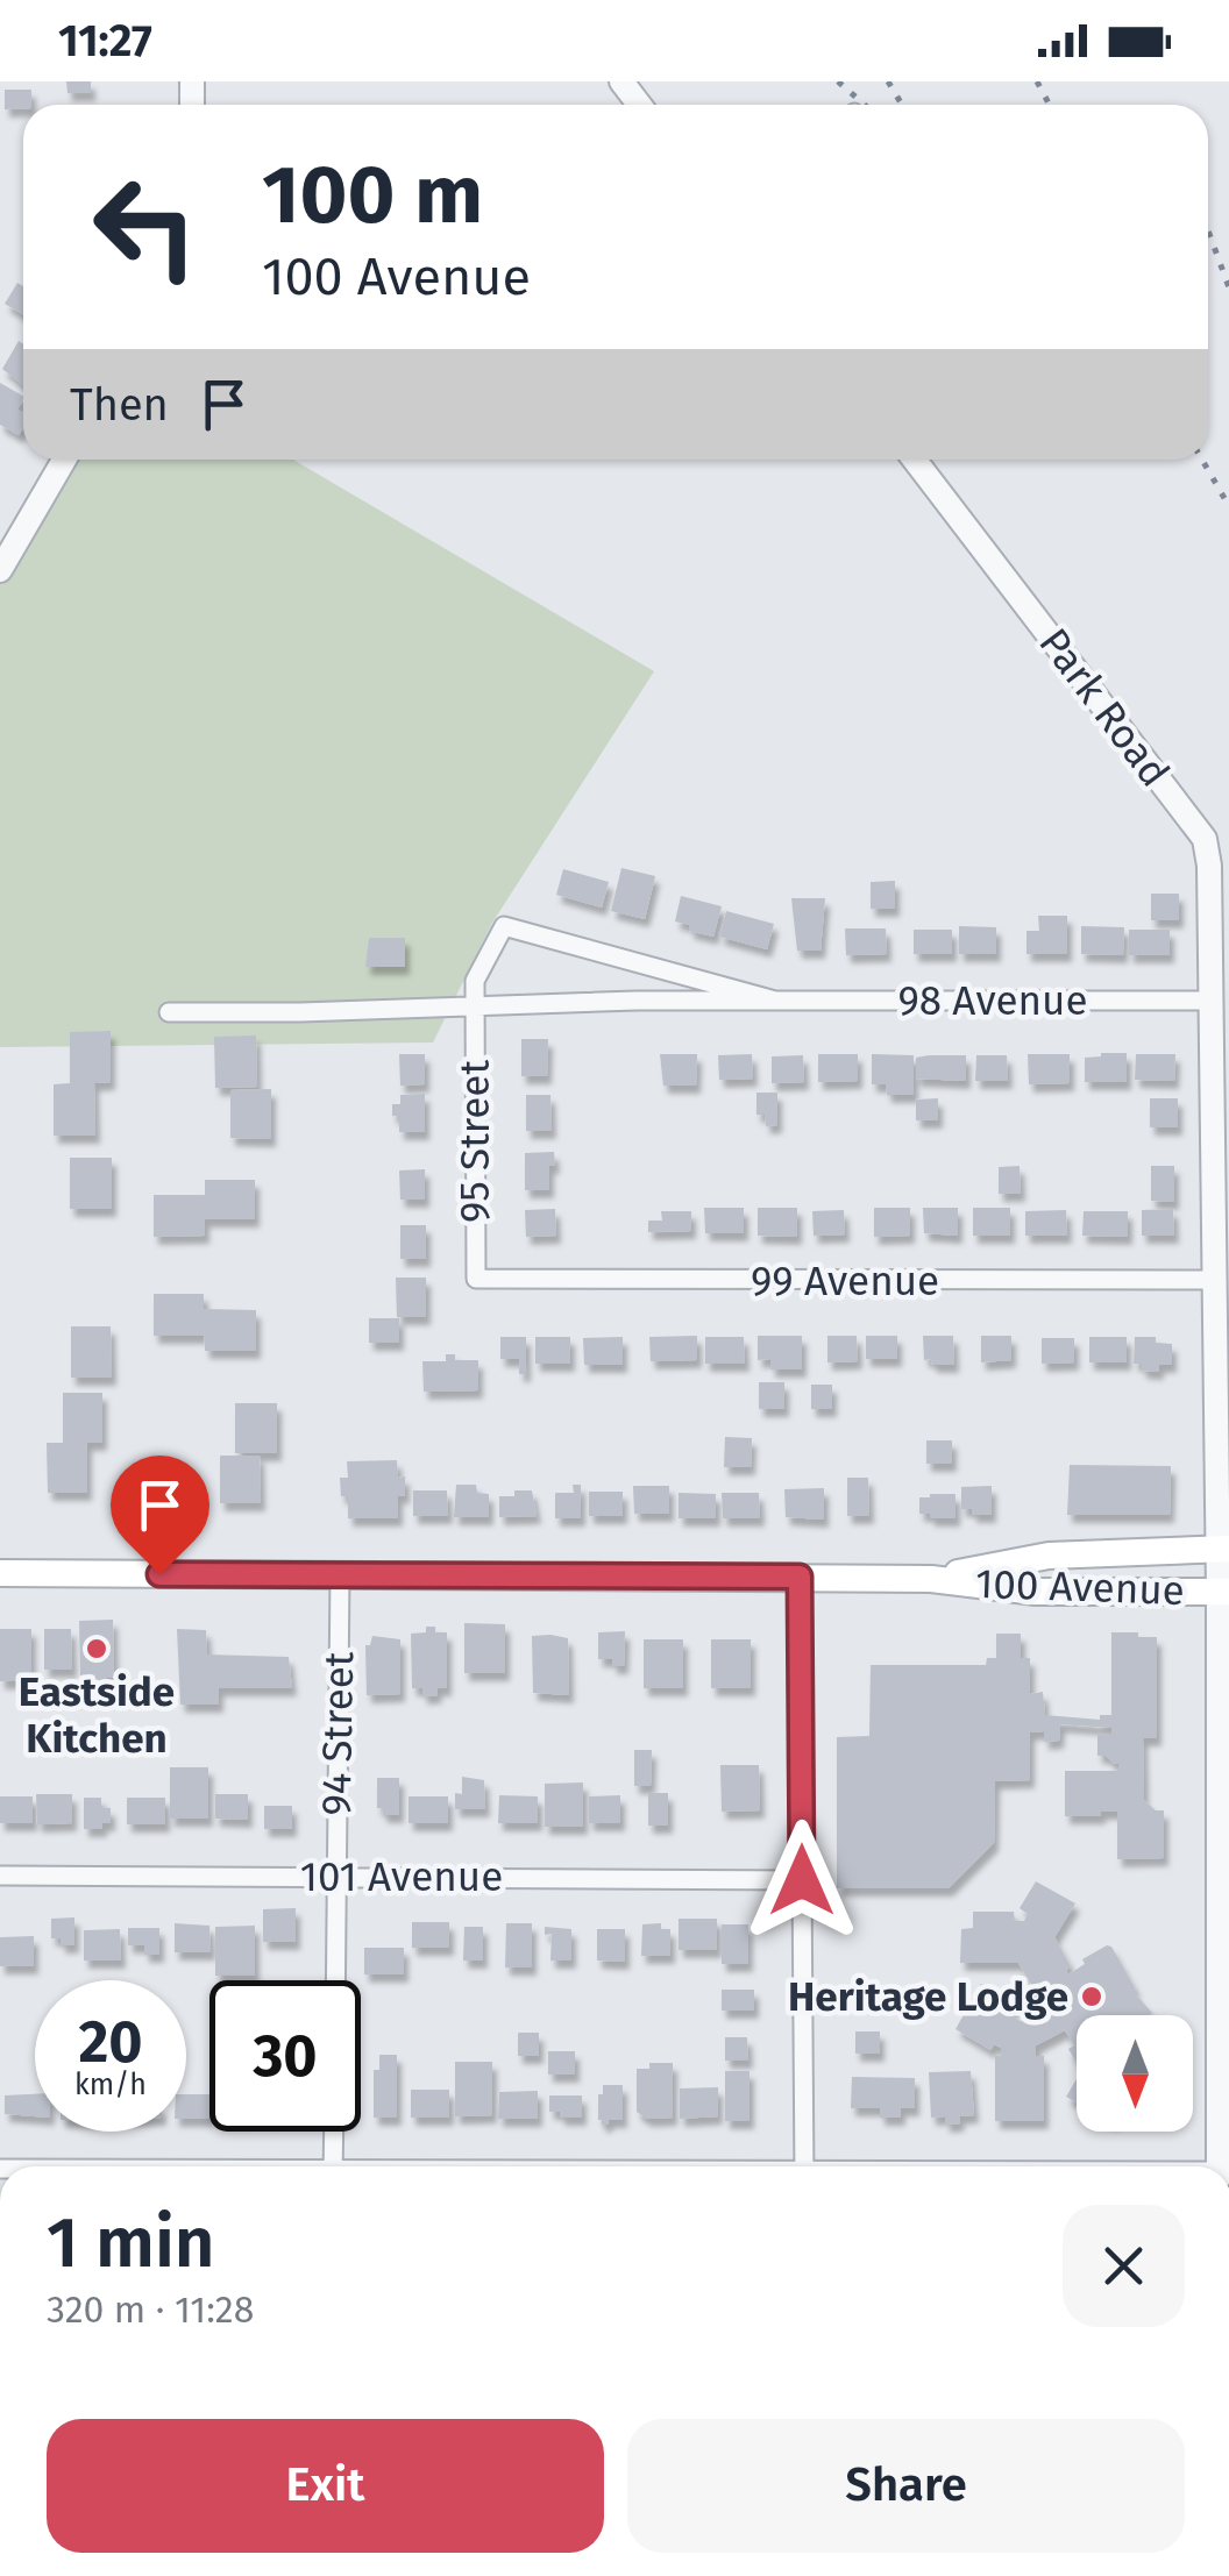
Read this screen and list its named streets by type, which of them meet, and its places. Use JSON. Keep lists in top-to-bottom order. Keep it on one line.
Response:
{"streets":{"main road":["100 Avenue"],"street":["Park Road","98 Avenue","95 Street","99 Avenue","94 Street","101 Avenue"]},"crossings":[["Park Road","98 Avenue"],["Park Road","99 Avenue"],["Park Road","100 Avenue"],["98 Avenue","95 Street"],["95 Street","99 Avenue"],["100 Avenue","94 Street"],["94 Street","101 Avenue"]],"places":["Eastside Kitchen","Heritage Lodge"],"north":"bottom","page":{"status":"11:27","turn":["100 m","100 Avenue"],"then":"Then","speed":"20 km/h","limit":"30","heading":["1 min","320 m · 11:28"],"buttons":["Exit","Share"]}}
